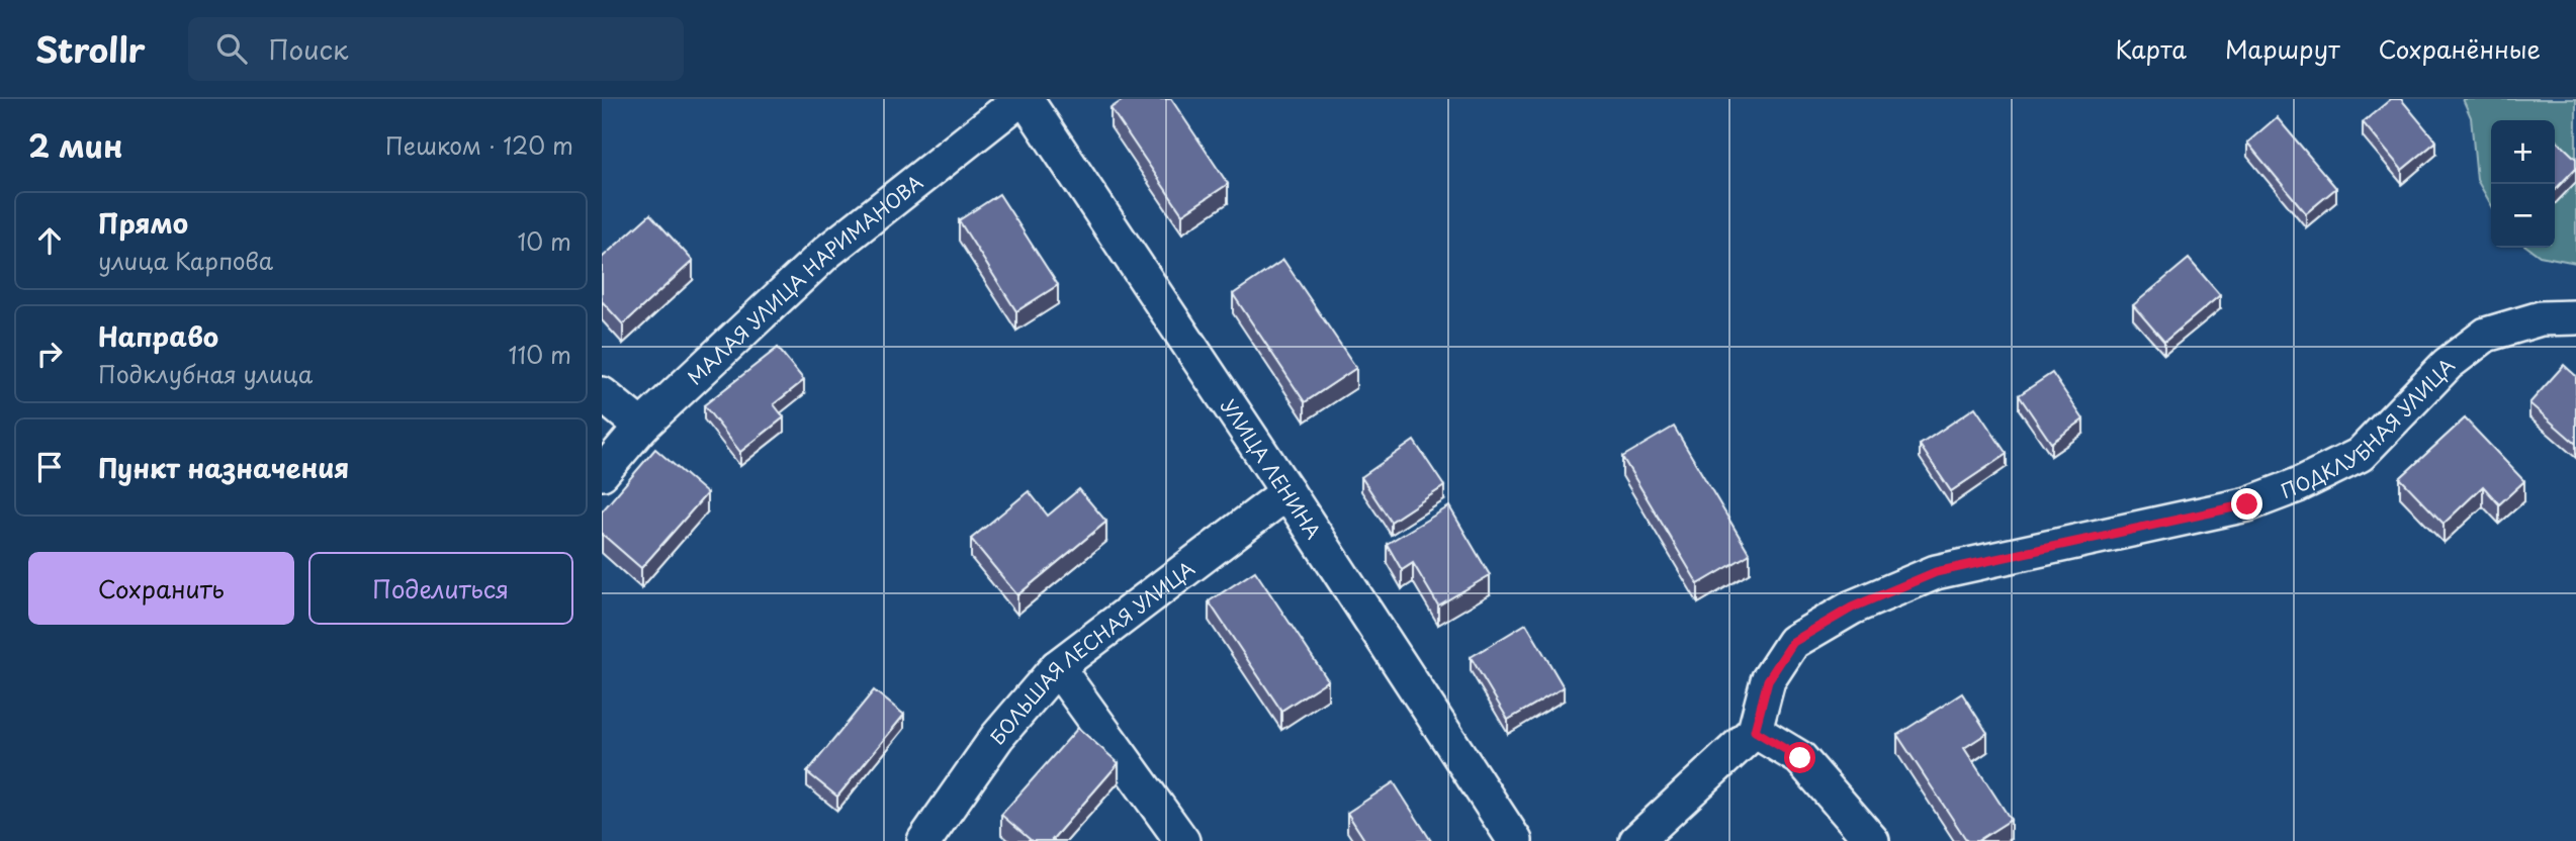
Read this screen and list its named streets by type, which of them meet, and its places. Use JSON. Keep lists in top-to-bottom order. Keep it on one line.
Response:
{"streets":{"street":["МАЛАЯ УЛИЦА НАРИМАНОВА","ПОДКЛУБНАЯ УЛИЦА","УЛИЦА ЛЕНИНА","БОЛЬШАЯ ЛЕСНАЯ УЛИЦА"]},"crossings":[["МАЛАЯ УЛИЦА НАРИМАНОВА","УЛИЦА ЛЕНИНА"],["УЛИЦА ЛЕНИНА","БОЛЬШАЯ ЛЕСНАЯ УЛИЦА"]],"page":{"header":"Strollr","search":"Поиск","nav":["Карта","Маршрут","Сохранённые"],"heading":["2 мин","Пешком · 120 m"],"map_buttons":["+","−"],"list":[["Прямо","улица Карпова","10 m"],["Направо","Подклубная улица","110 m"],"Пункт назначения"],"buttons":["Сохранить","Поделиться"]}}
